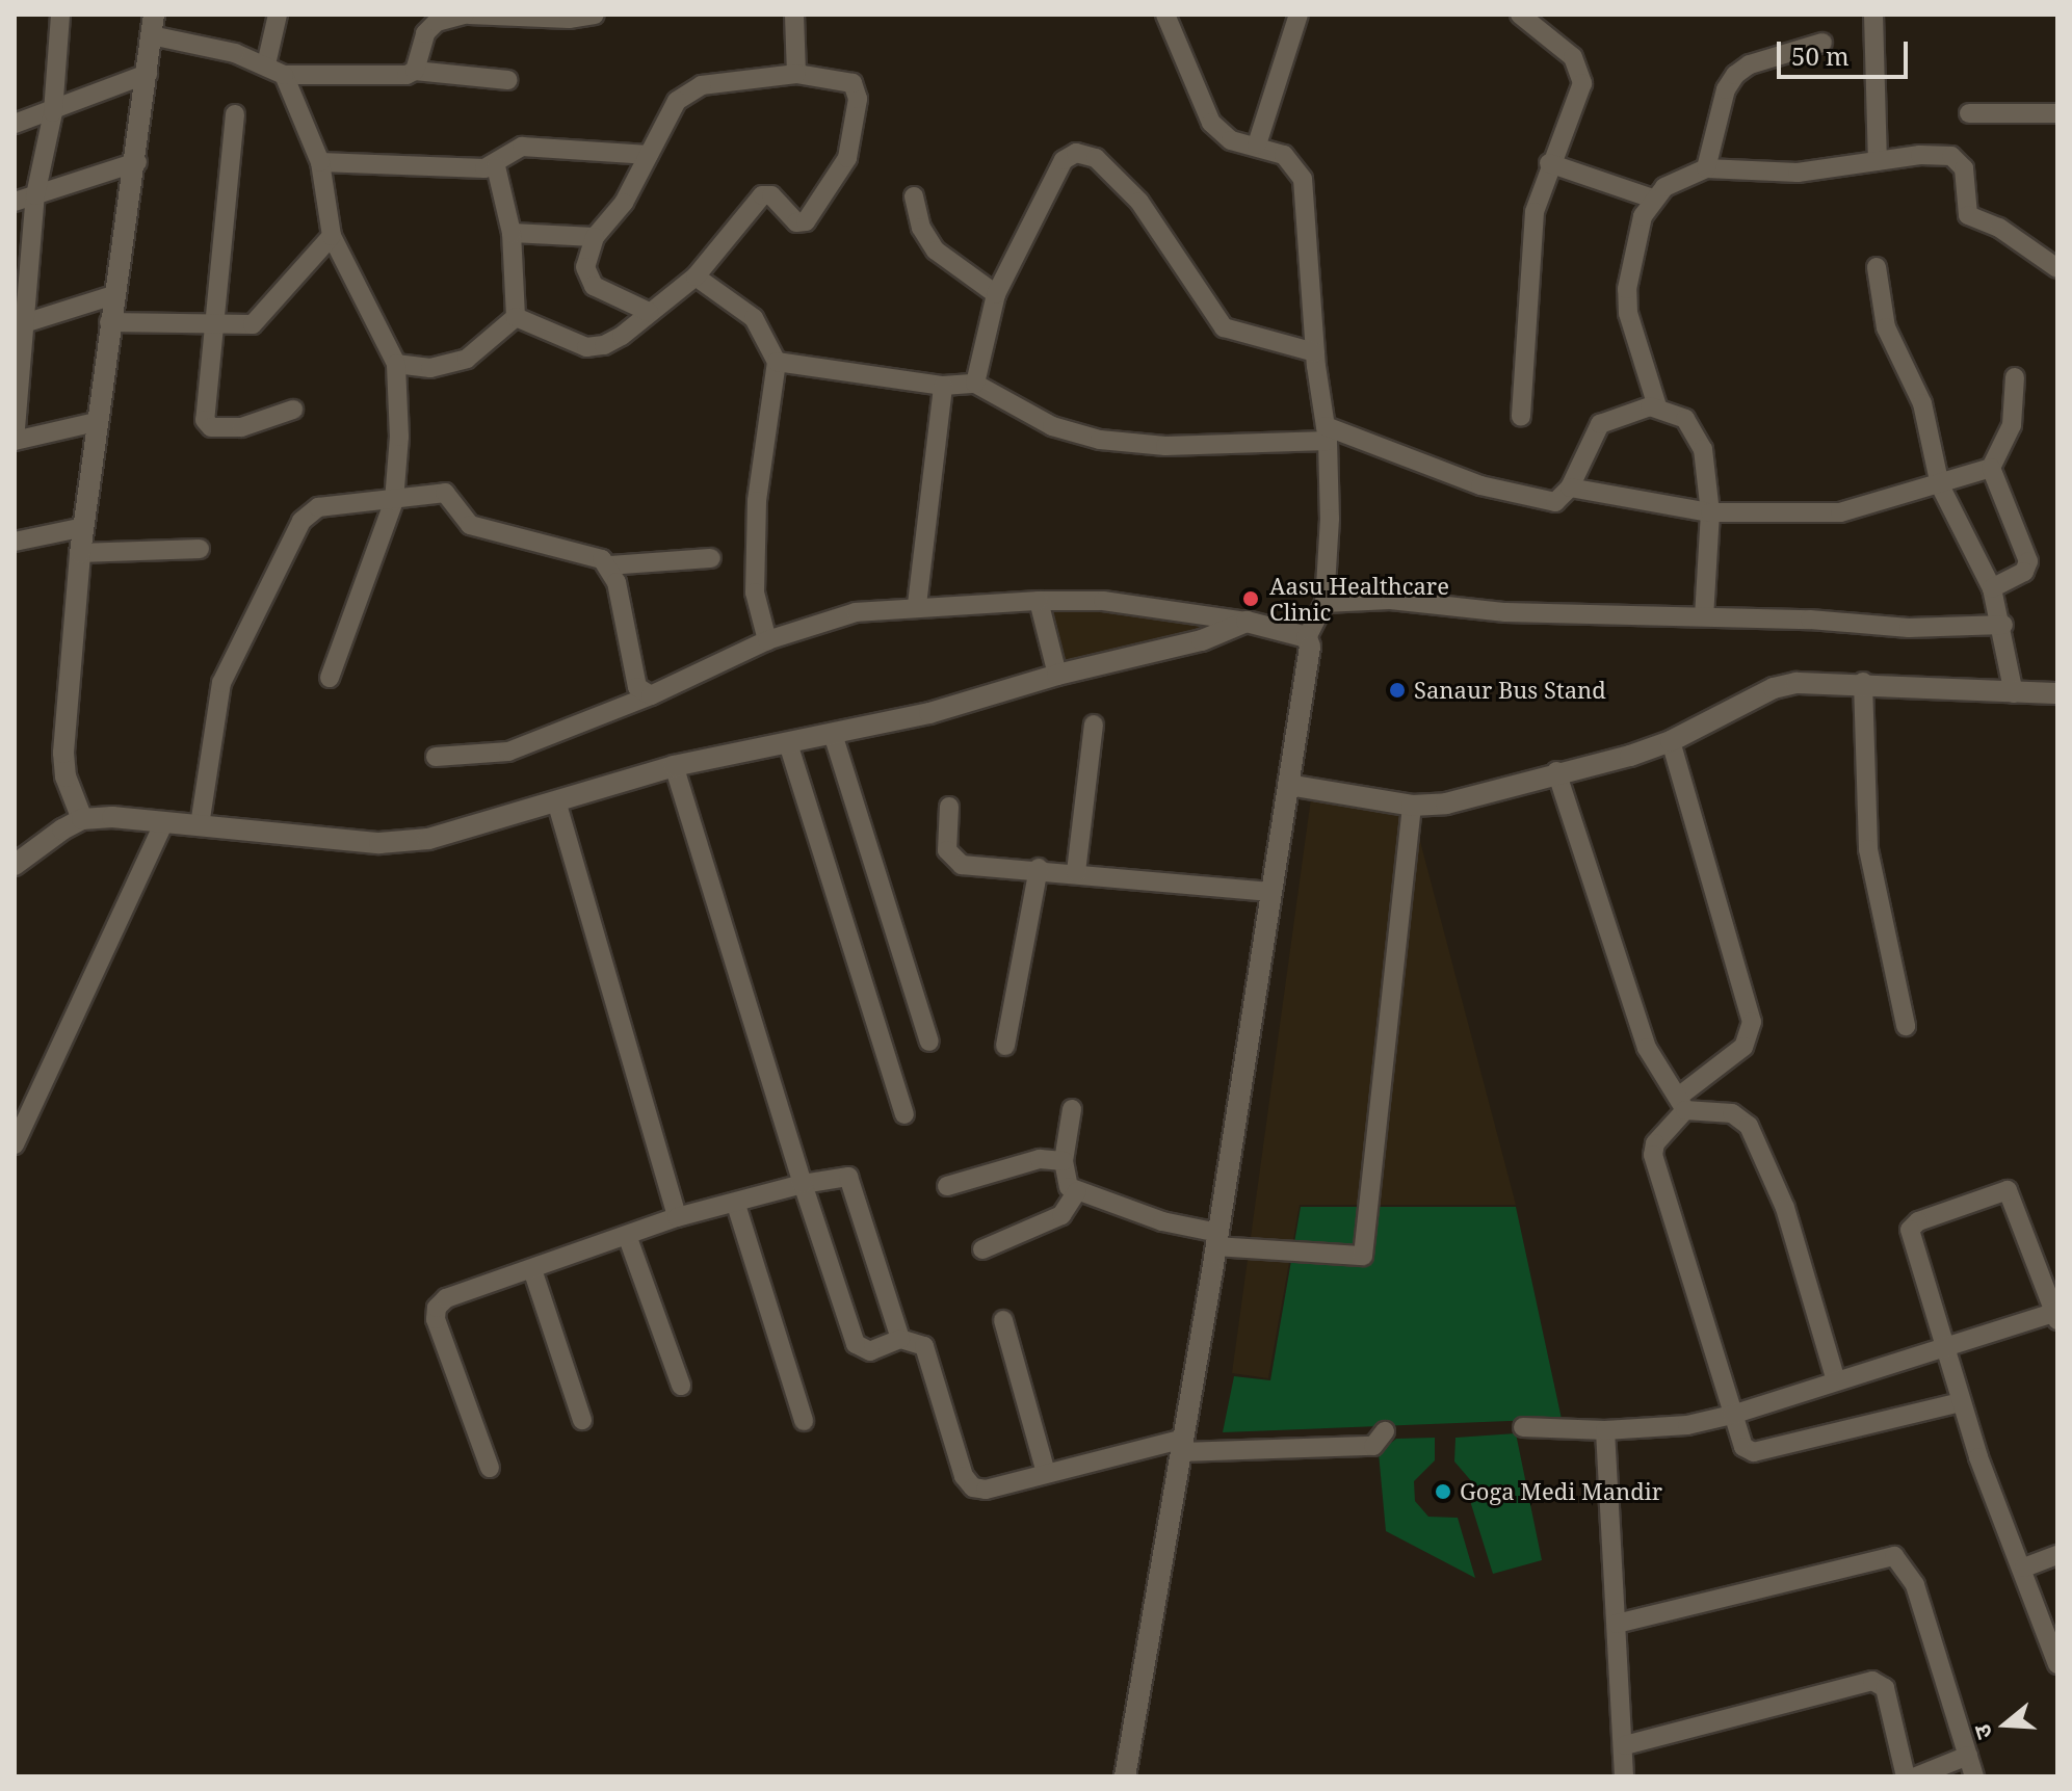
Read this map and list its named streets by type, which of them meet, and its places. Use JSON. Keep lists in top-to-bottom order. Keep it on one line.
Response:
{"places":["Aasu Healthcare Clinic","Sanaur Bus Stand","Goga Medi Mandir"],"scale_bar":"50 m","north":"left"}
